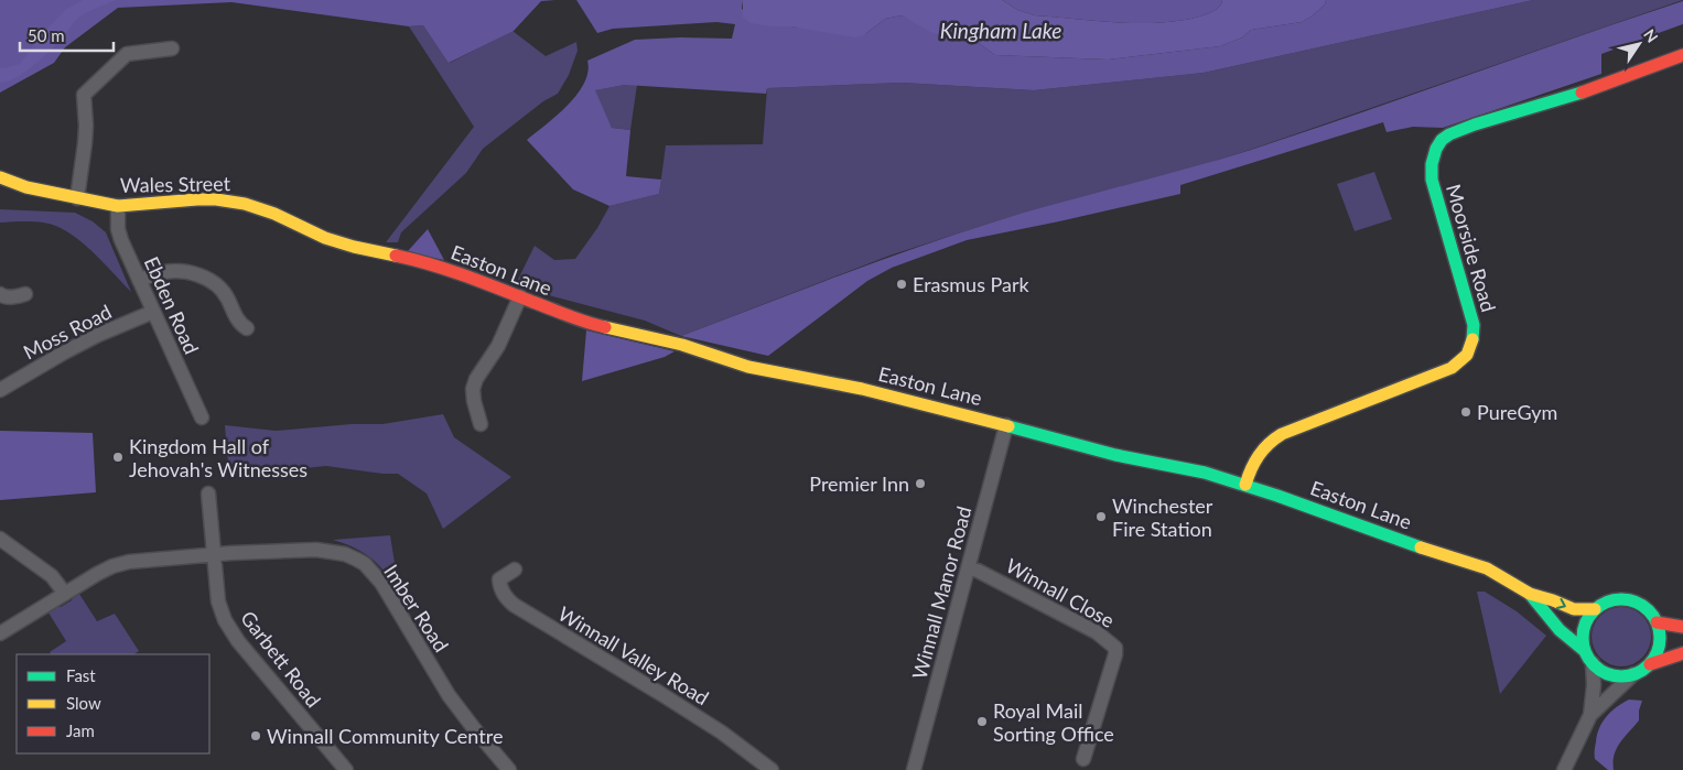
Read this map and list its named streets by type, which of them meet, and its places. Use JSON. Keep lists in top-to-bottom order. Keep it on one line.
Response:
{"streets":{"street":["Wales Street","Moorside Road","Easton Lane","Ebden Road","Moss Road","Winnall Manor Road","Winnall Close","Imber Road","Winnall Valley Road","Garbett Road"]},"crossings":[["Wales Street","Easton Lane"],["Wales Street","Ebden Road"],["Moorside Road","Easton Lane"],["Easton Lane","Winnall Manor Road"],["Ebden Road","Moss Road"],["Winnall Manor Road","Winnall Close"],["Imber Road","Garbett Road"]],"water":["Kingham Lake"],"places":["Erasmus Park","PureGym","Kingdom Hall of Jehovah's Witnesses","Premier Inn","Winchester Fire Station","Royal Mail Sorting Office","Winnall Community Centre"],"legend":["Fast","Slow","Jam"],"scale_bar":"50 m","north":"top right"}
